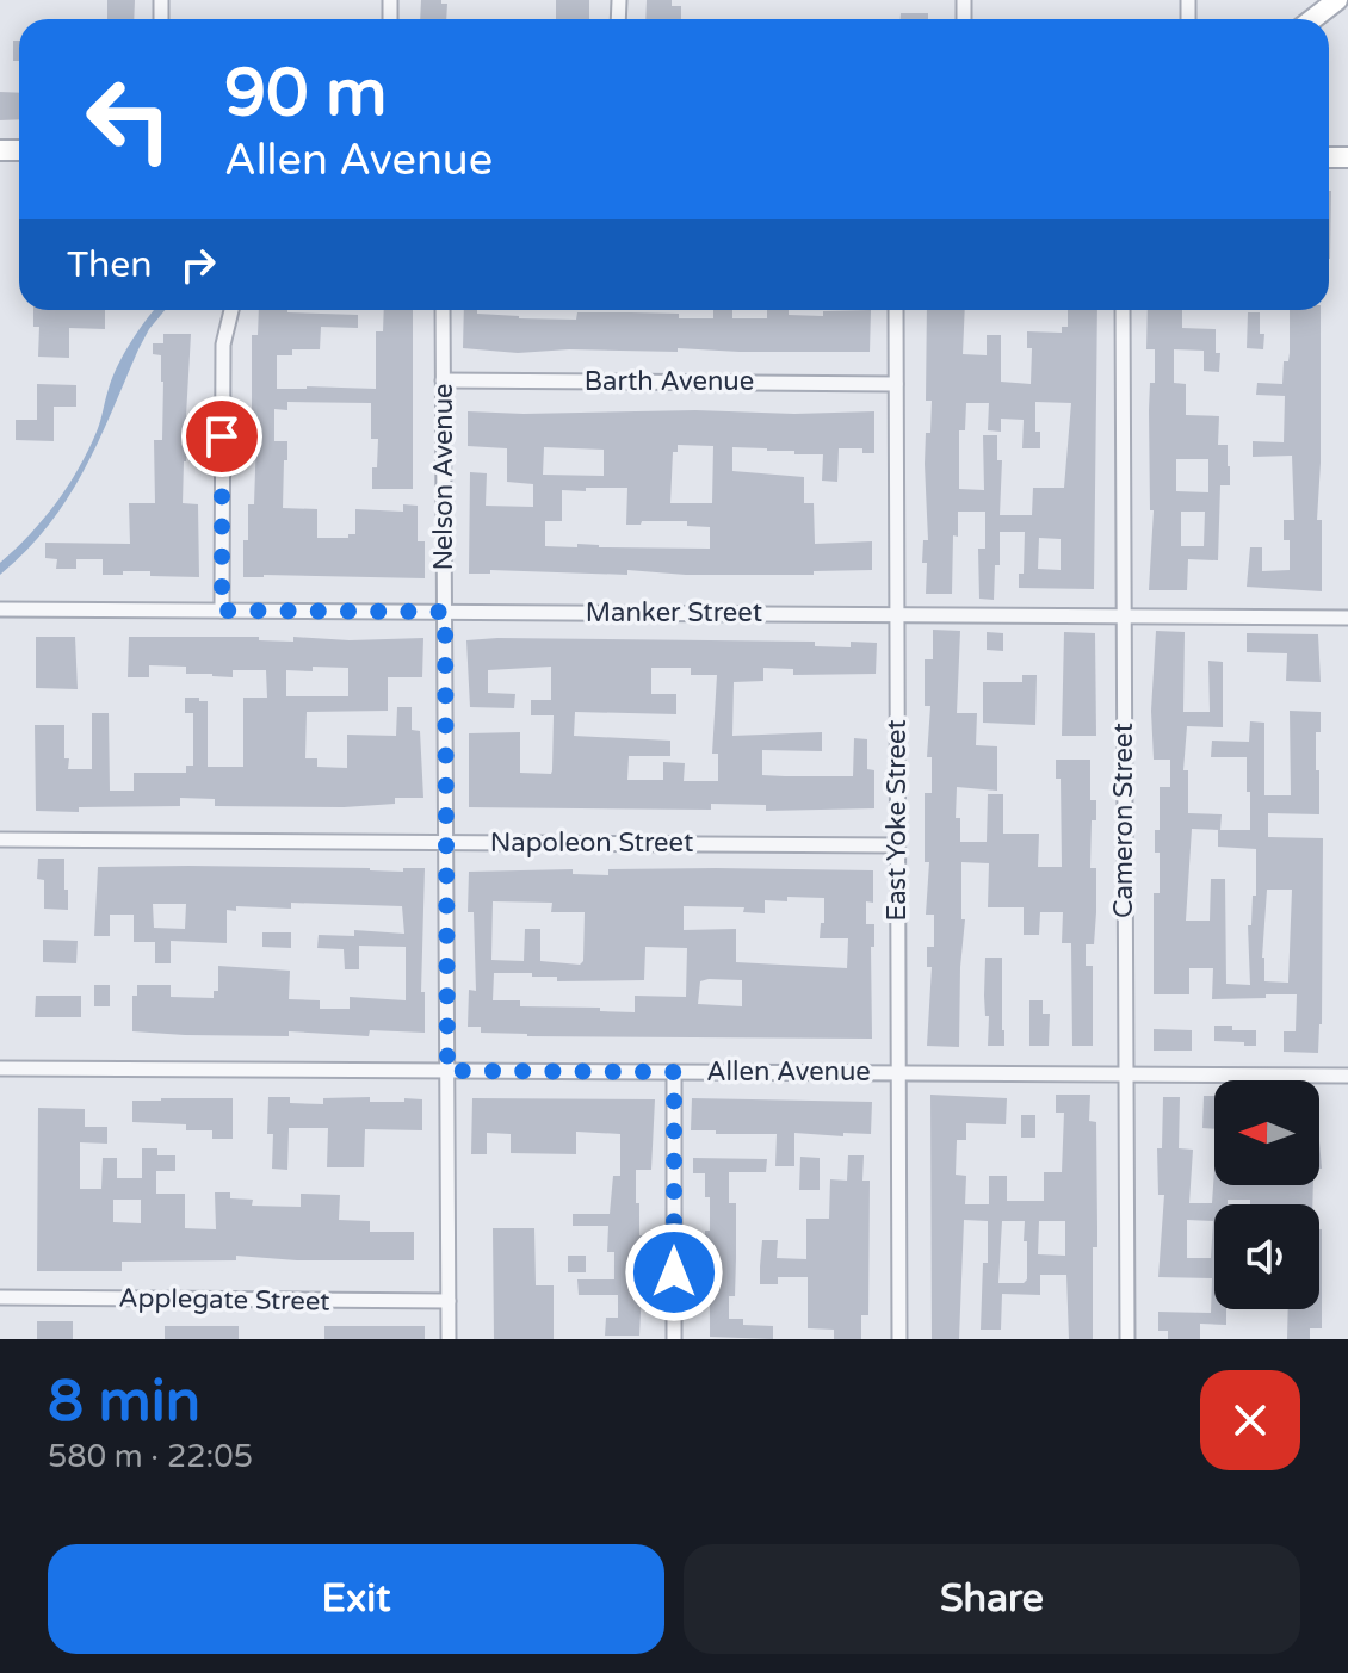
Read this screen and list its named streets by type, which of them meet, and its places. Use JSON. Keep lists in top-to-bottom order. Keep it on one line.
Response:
{"streets":{"street":["Barth Avenue","Nelson Avenue","Manker Street","East Yoke Street","Cameron Street","Napoleon Street","Allen Avenue","Applegate Street"]},"crossings":[["Barth Avenue","Nelson Avenue"],["Barth Avenue","East Yoke Street"],["Nelson Avenue","Manker Street"],["Nelson Avenue","Napoleon Street"],["Nelson Avenue","Allen Avenue"],["Nelson Avenue","Applegate Street"],["Manker Street","East Yoke Street"],["Manker Street","Cameron Street"],["East Yoke Street","Napoleon Street"],["East Yoke Street","Allen Avenue"],["Cameron Street","Allen Avenue"]],"north":"left","page":{"turn":["90 m","Allen Avenue"],"then":"Then","heading":["8 min","580 m · 22:05"],"buttons":["Exit","Share"]}}
